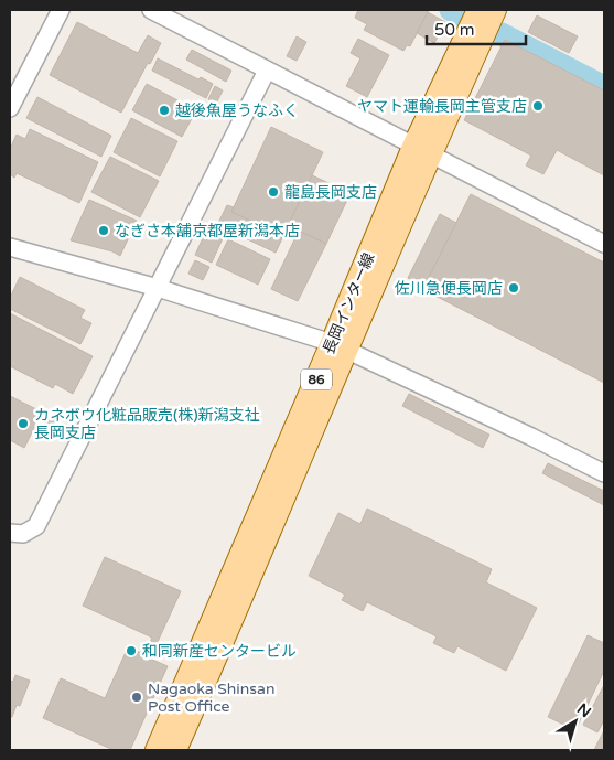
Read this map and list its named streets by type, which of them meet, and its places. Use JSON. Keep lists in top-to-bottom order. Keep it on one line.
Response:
{"streets":{"main road":["長岡インター線","86"]},"places":["ヤマト運輸長岡主管支店","越後魚屋うなふく","龍島長岡支店","なぎさ本舗京都屋新潟本店","佐川急便長岡店","カネボウ化粧品販売(株)新潟支社 長岡支店","和同新産センタービル","Nagaoka Shinsan Post Office"],"scale_bar":"50 m","north":"top right"}
